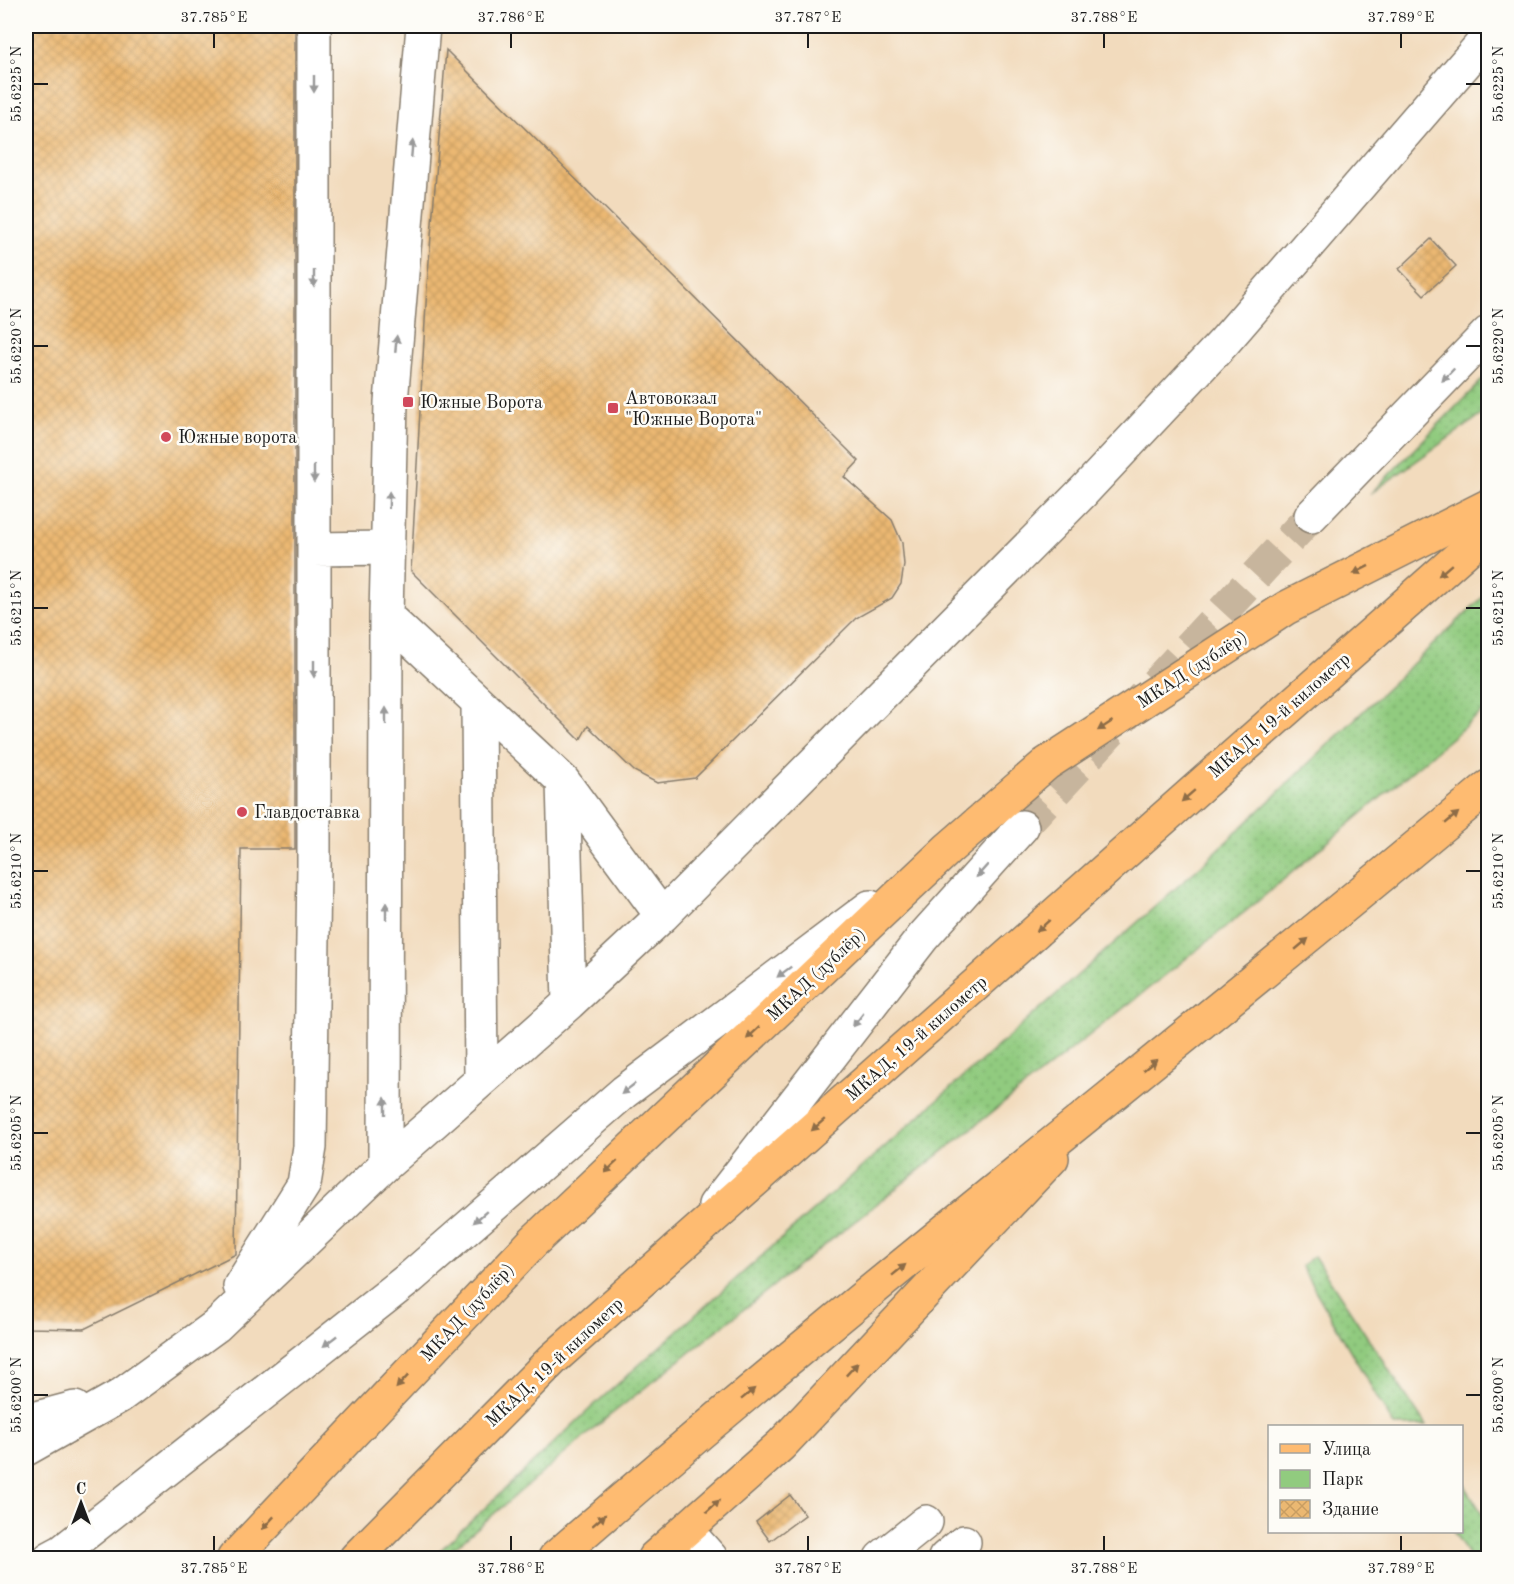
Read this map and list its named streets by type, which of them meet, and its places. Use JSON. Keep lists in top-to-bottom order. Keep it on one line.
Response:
{"streets":{"main road":["МКАД (дублёр)","МКАД, 19-й километр"]},"places":{"transit":["Южные Ворота","Автовокзал \"Южные Ворота\""],"other":["Южные ворота","Главдоставка"]},"legend":["Улица","Парк","Здание"],"north":"top","coordinates":["37.785°E","37.786°E","37.787°E","37.788°E","37.789°E","55.6225°N","55.6220°N","55.6215°N","55.6210°N","55.6205°N","55.6200°N"]}
